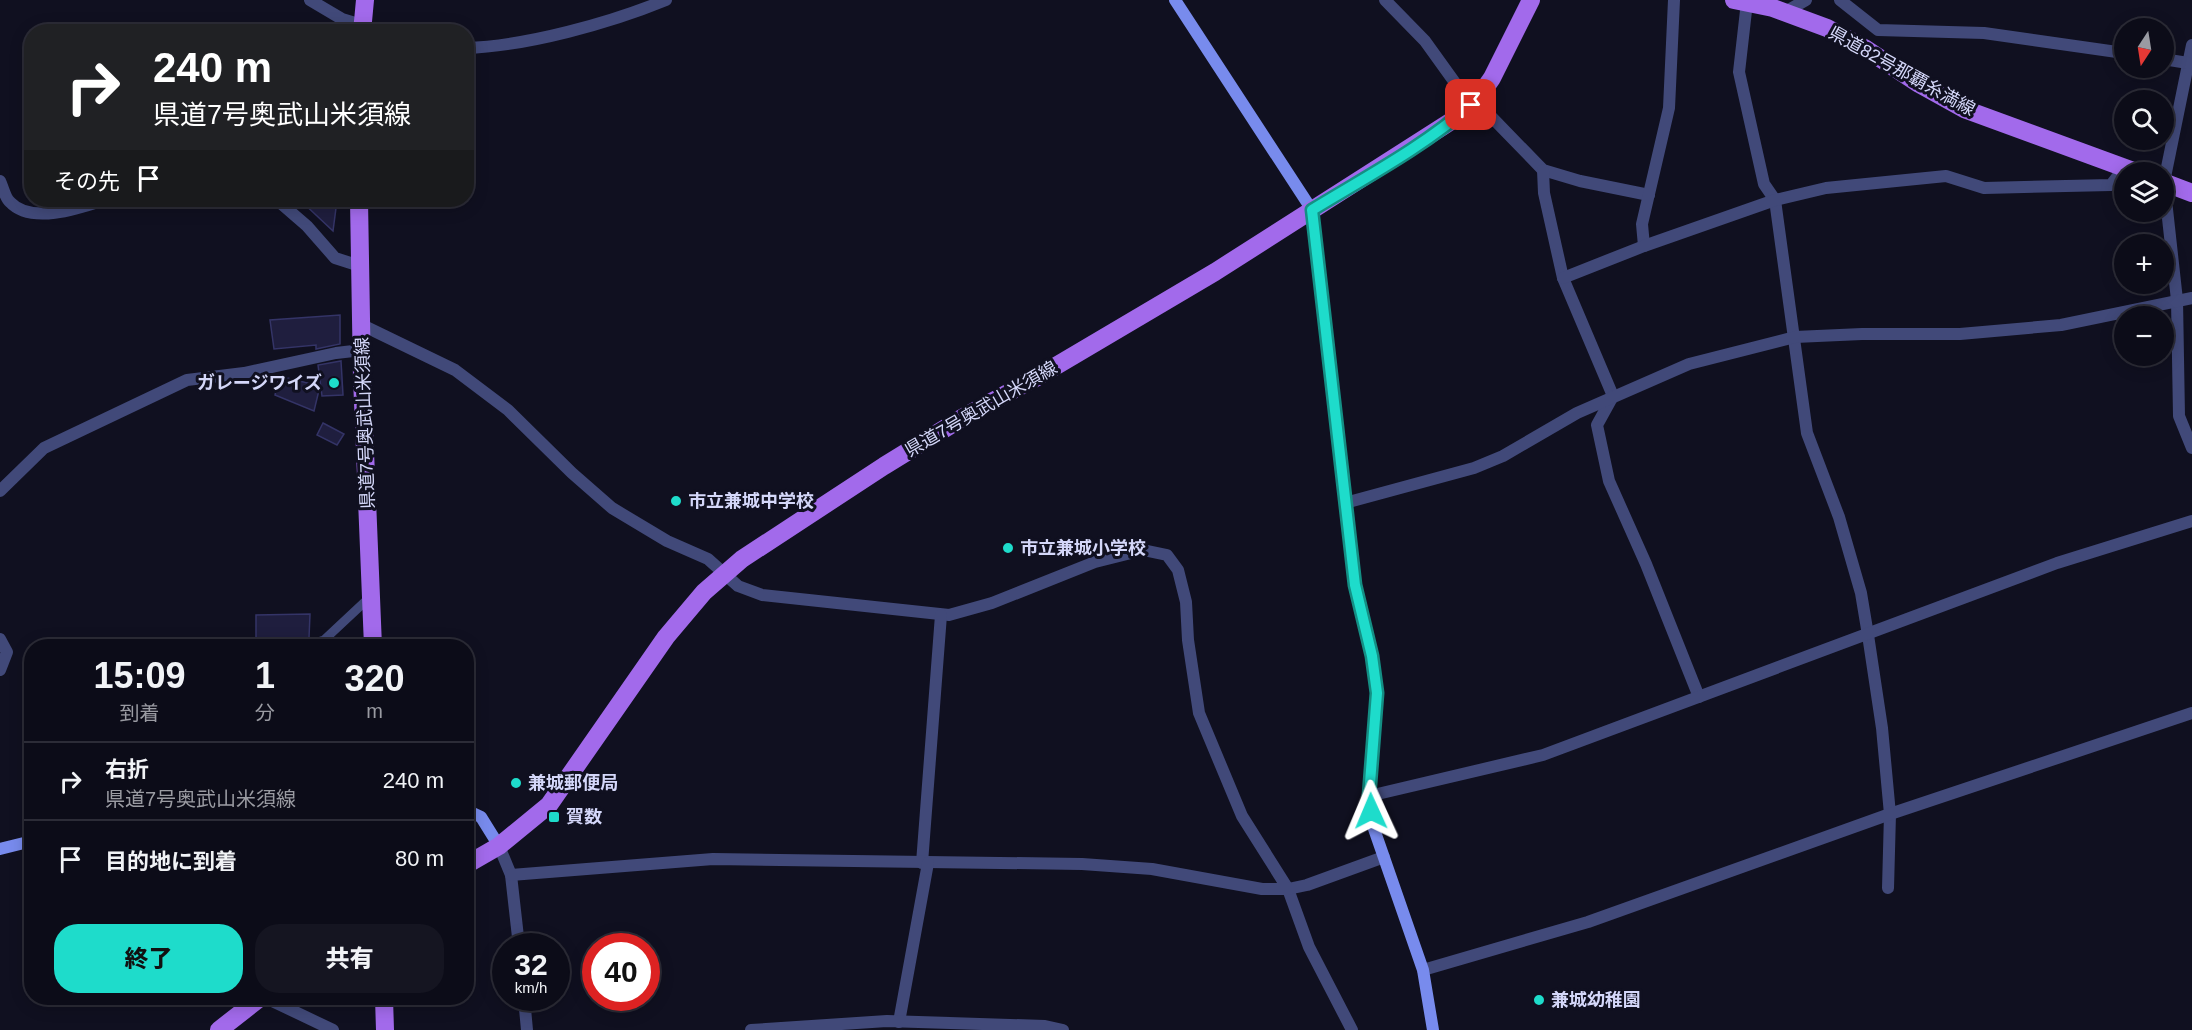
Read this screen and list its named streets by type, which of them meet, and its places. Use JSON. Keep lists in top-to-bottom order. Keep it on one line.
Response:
{"streets":{"main road":["県道82号那覇糸満線","県道7号奥武山米須線"]},"places":{"other":["ガレージワイズ","市立兼城中学校","市立兼城小学校","兼城郵便局","兼城幼稚園"],"transit":["賀数"]},"north":"bottom","page":{"map_buttons":["+","−"],"turn":["240 m","県道7号奥武山米須線"],"then":"その先","eta":["15:09","到着","1","分","320","m"],"list":[{"name":"右折","note":"県道7号奥武山米須線","value":"240 m"},{"name":"目的地に到着","value":"80 m"}],"buttons":["終了","共有"],"speed":"32 km/h","limit":"40"}}
